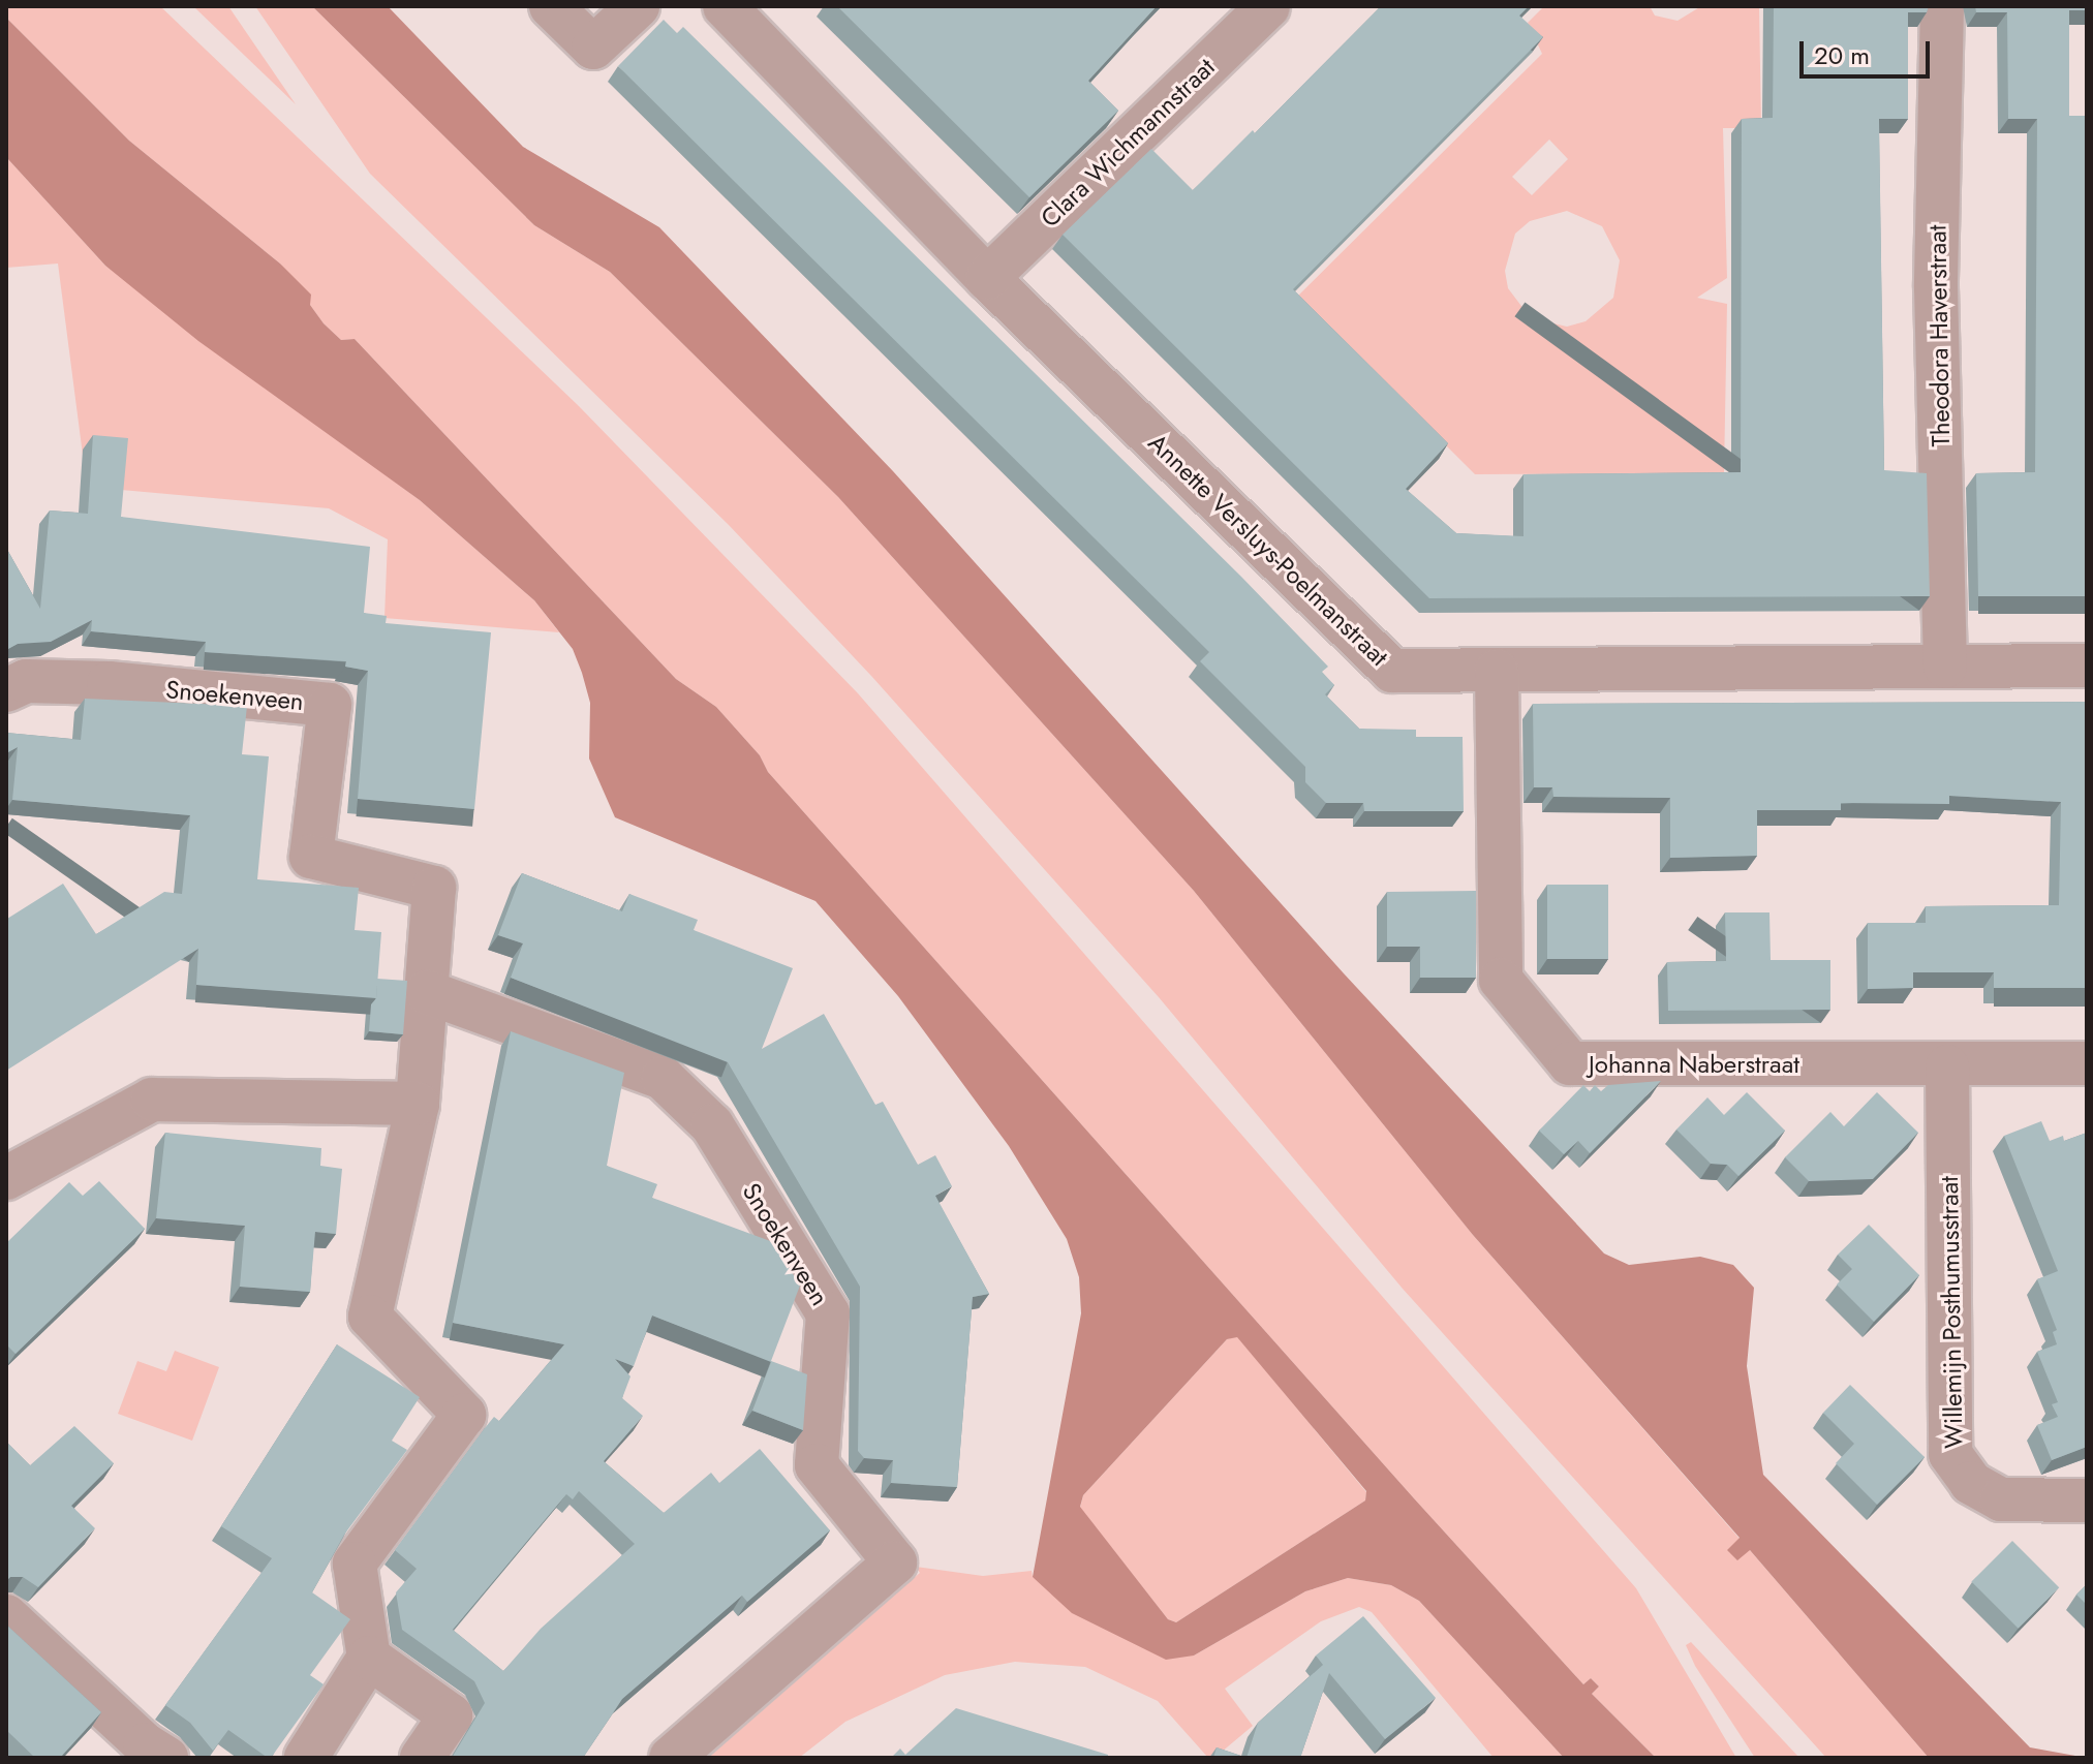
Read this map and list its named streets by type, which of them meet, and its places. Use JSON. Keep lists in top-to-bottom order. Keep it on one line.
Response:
{"streets":{"street":["Clara Wichmannstraat","Theodora Haverstraat","Annette Versluys-Poelmanstraat","Snoekenveen","Johanna Naberstraat","Willemijn Posthumusstraat"]},"crossings":[["Clara Wichmannstraat","Annette Versluys-Poelmanstraat"],["Theodora Haverstraat","Annette Versluys-Poelmanstraat"],["Annette Versluys-Poelmanstraat","Johanna Naberstraat"],["Johanna Naberstraat","Willemijn Posthumusstraat"]],"scale_bar":"20 m"}
